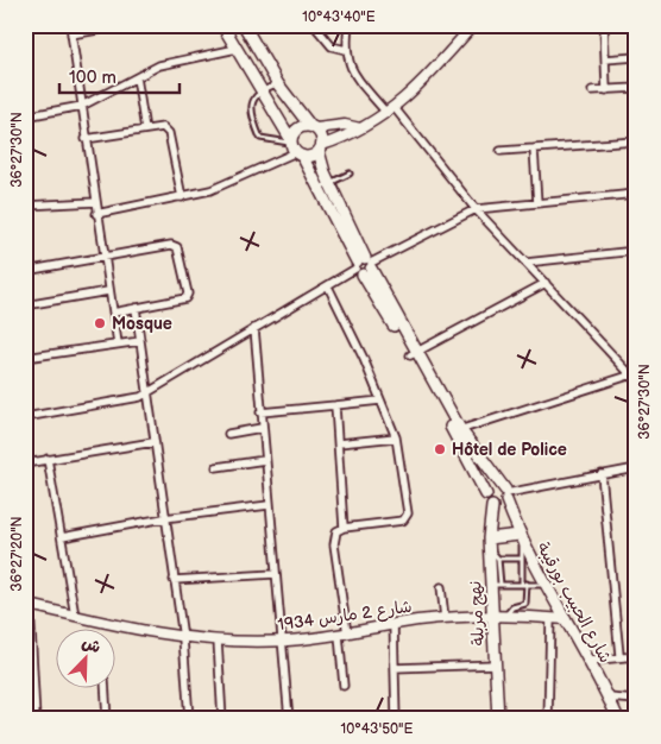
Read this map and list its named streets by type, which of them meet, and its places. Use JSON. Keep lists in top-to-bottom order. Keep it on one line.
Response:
{"streets":{"main road":["شارع الحبيب بورقيبة","نهج مربلة"],"street":["شارع 2 مارس 1934"]},"crossings":[["شارع الحبيب بورقيبة","شارع 2 مارس 1934"],["نهج مربلة","شارع 2 مارس 1934"]],"places":["Mosque","Hôtel de Police"],"scale_bar":"100 m","north":"top right","coordinates":["10°43'40\"E","36°27'30\"N","36°27'20\"N","10°43'50\"E"]}
